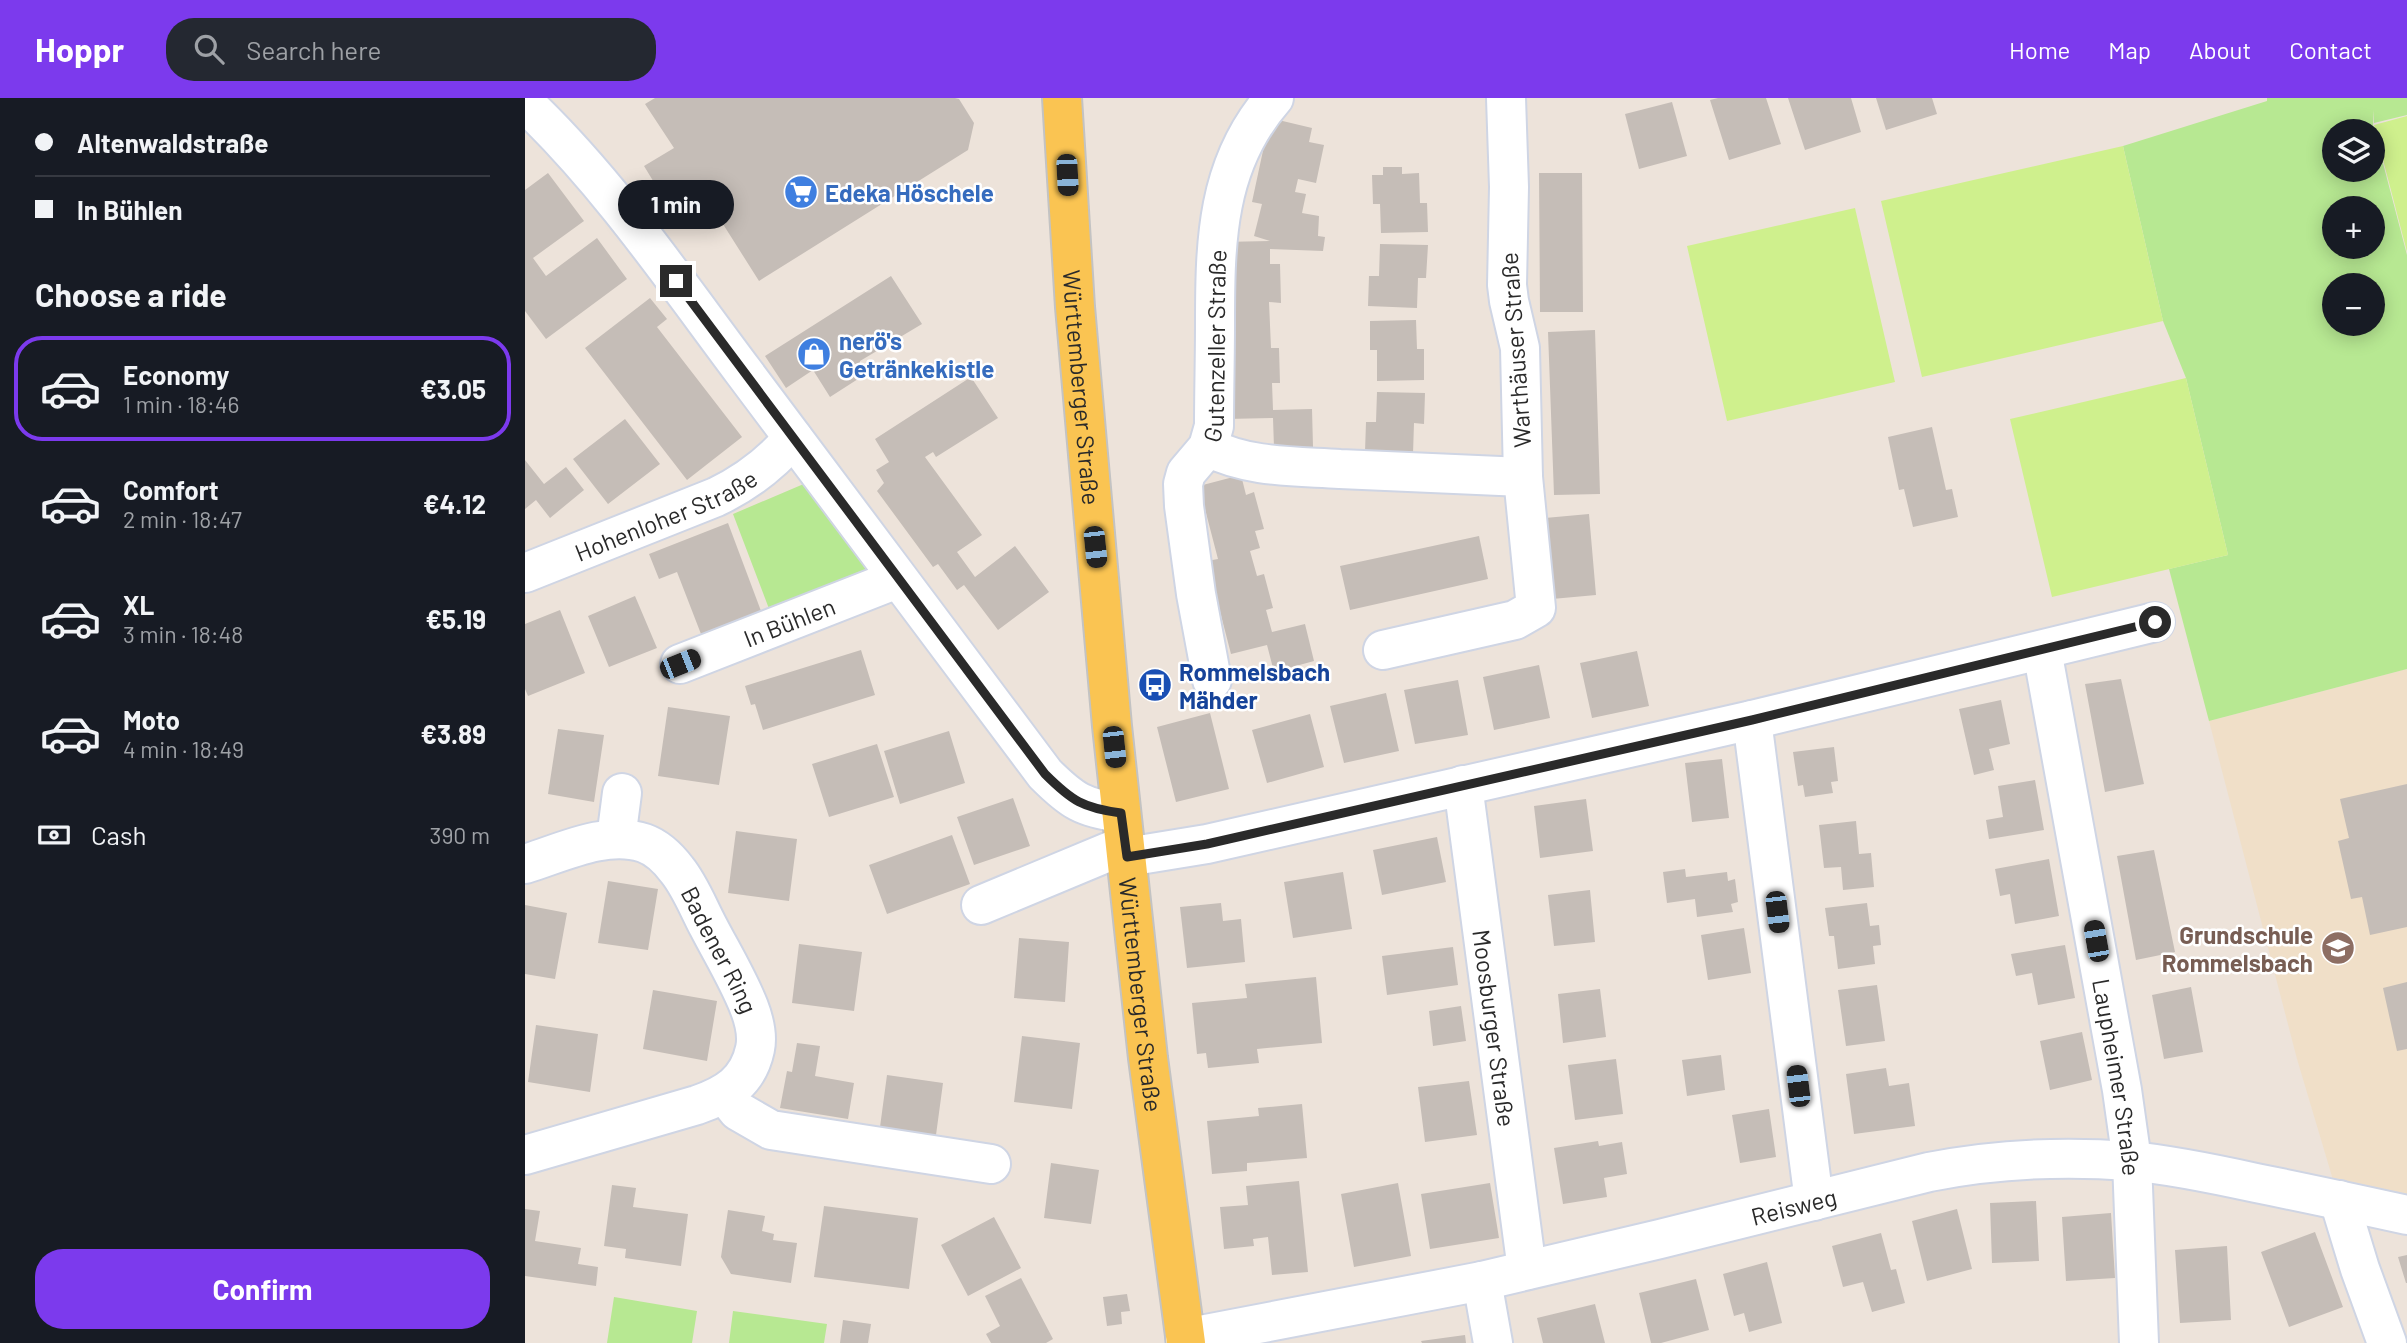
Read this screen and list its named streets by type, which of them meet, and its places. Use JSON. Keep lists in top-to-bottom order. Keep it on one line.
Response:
{"streets":{"main road":["Württemberger Straße"],"street":["Gutenzeller Straße","Warthäuser Straße","Hohenloher Straße","In Bühlen","Badener Ring","Moosburger Straße","Laupheimer Straße","Reisweg"]},"crossings":[["Gutenzeller Straße","Warthäuser Straße"],["Württemberger Straße","Reisweg"],["Moosburger Straße","Reisweg"],["Laupheimer Straße","Reisweg"]],"places":{"supermarket":["Edeka Höschele"],"shop":["nerö's Getränkekistle"],"bus stop":["Rommelsbach Mähder"],"school or university":["Grundschule Rommelsbach"]},"page":{"header":"Hoppr","search":"Search here","nav":["Home","Map","About","Contact"],"banner":["Altenwaldstraße","In Bühlen"],"map_buttons":["+","−"],"bubble":"1 min","heading":"Choose a ride","list":[{"name":"Economy","note":"1 min · 18:46","value":"€3.05"},{"name":"Comfort","note":"2 min · 18:47","value":"€4.12"},{"name":"XL","note":"3 min · 18:48","value":"€5.19"},{"name":"Moto","note":"4 min · 18:49","value":"€3.89"}],"pay":["Cash","390 m"],"buttons":"Confirm"}}
